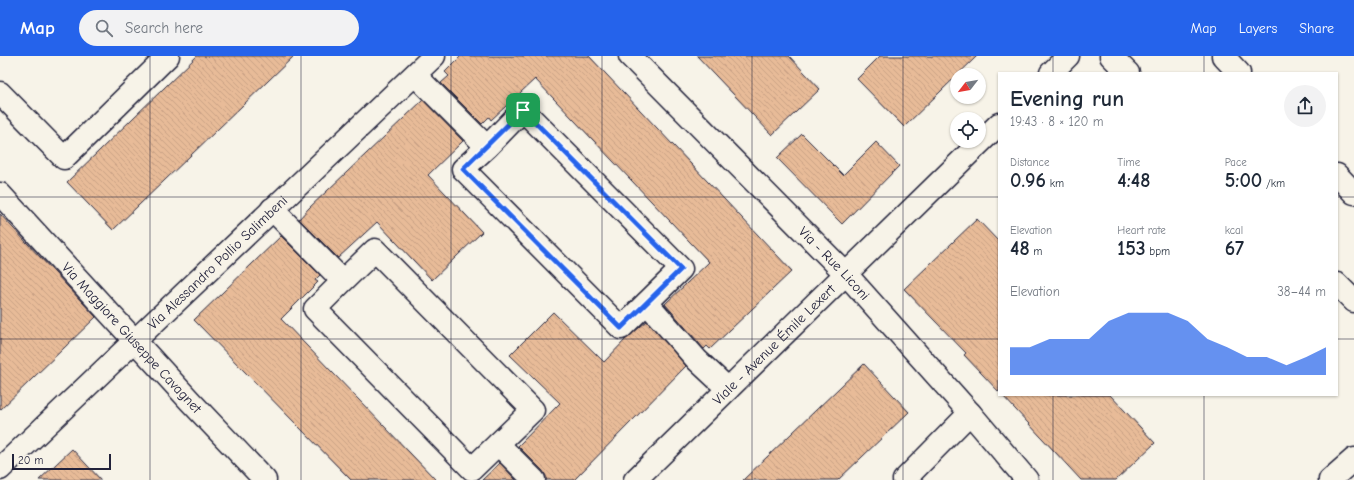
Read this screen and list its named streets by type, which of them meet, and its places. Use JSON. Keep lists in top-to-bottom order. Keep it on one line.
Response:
{"streets":{"street":["Via Alessandro Pollio Salimbeni","Via - Rue Liconi","Via Maggiore Giuseppe Cavagnet","Viale - Avenue Émile Lexert"]},"crossings":[["Via Alessandro Pollio Salimbeni","Via Maggiore Giuseppe Cavagnet"],["Via - Rue Liconi","Viale - Avenue Émile Lexert"]],"scale_bar":"20 m","north":"bottom left","page":{"header":"Map","search":"Search here","nav":["Map","Layers","Share"],"heading":["Evening run","19:43 · 8 × 120 m"],"stats":[["Distance","0.96 km"],["Time","4:48"],["Pace","5:00 /km"],["Elevation","48 m"],["Heart rate","153 bpm"],["kcal","67"]],"chart":["Elevation","38–44 m"],"scale":"20 m"}}
